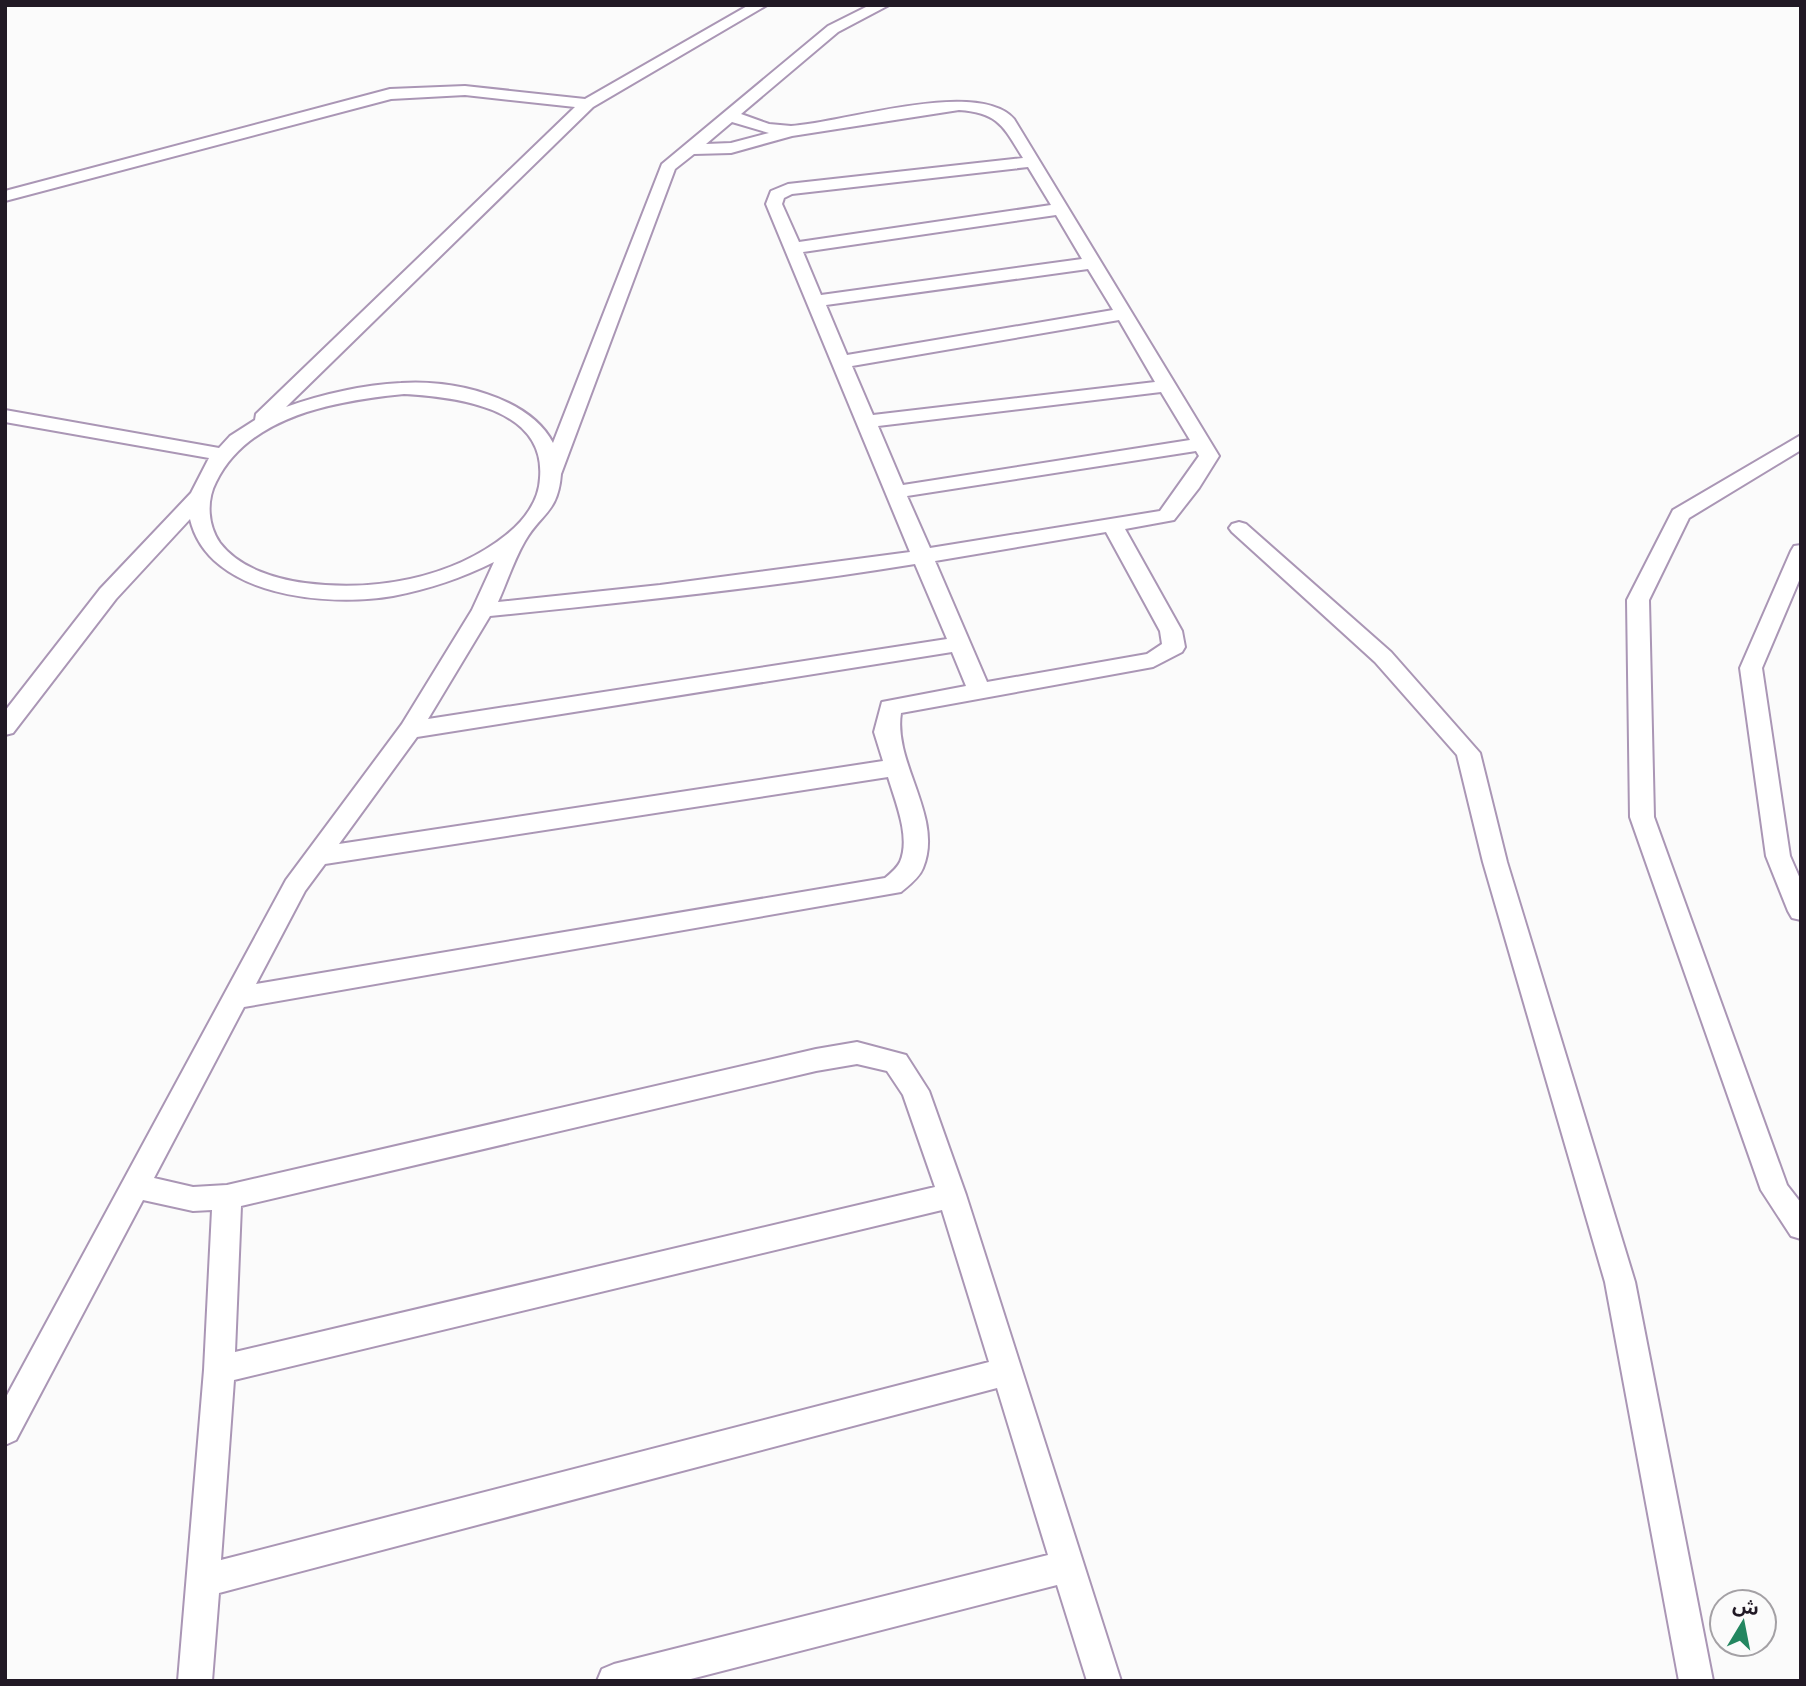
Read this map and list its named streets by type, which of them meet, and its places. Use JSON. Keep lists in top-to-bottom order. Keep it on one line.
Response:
{"north":"top"}
